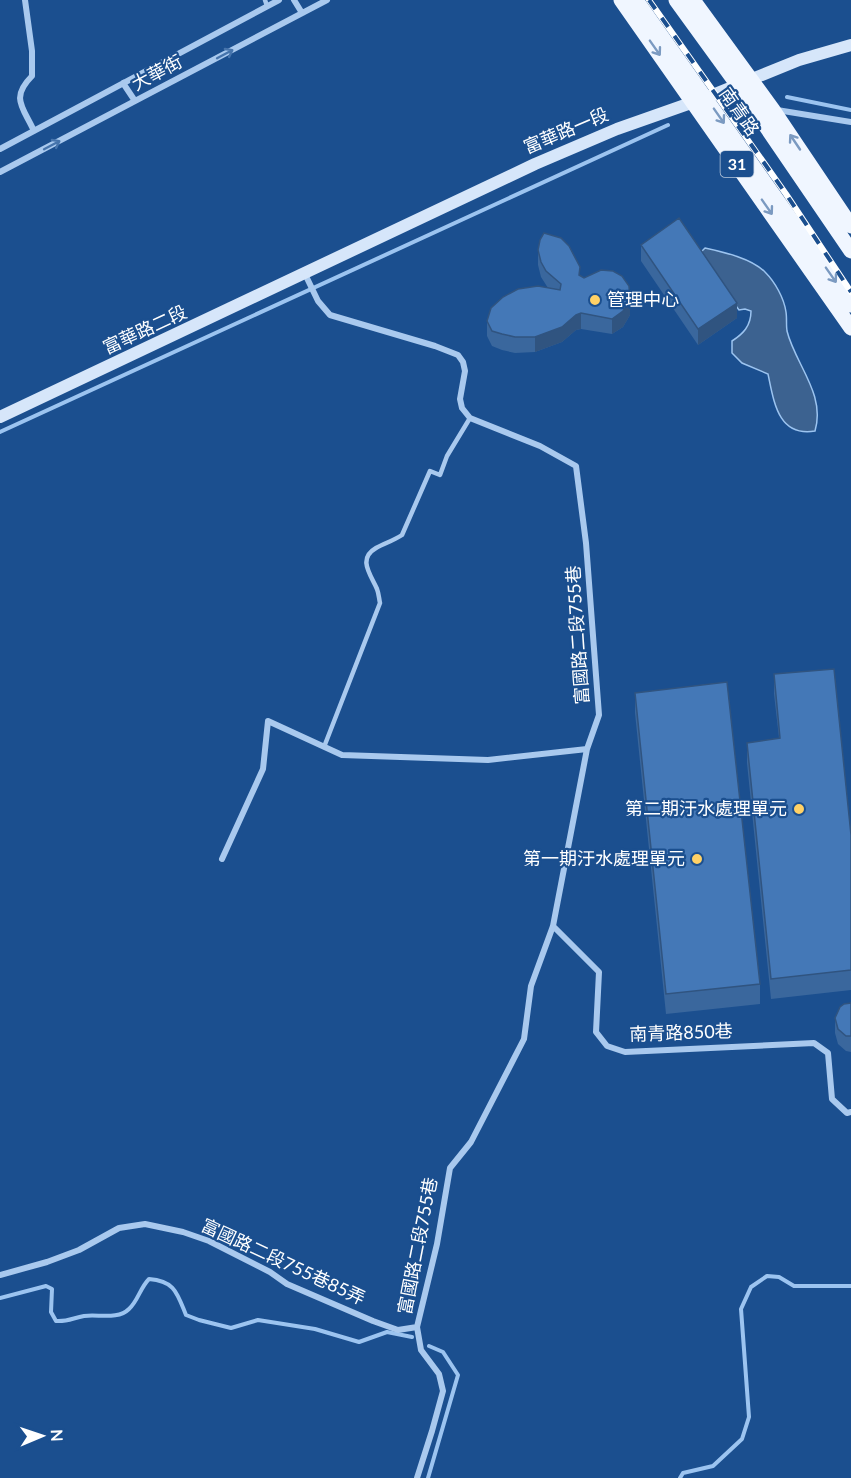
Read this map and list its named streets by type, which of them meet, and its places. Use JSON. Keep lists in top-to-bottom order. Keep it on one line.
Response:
{"streets":{"main road":["南青路","31"],"street":["大華街","富華路一段","富華路二段","富國路二段755巷","南青路850巷","富國路二段755巷85弄"]},"crossings":[["南青路","富華路一段"],["南青路","31"],["富華路一段","31"],["富華路一段","富華路二段"],["富國路二段755巷","南青路850巷"],["富國路二段755巷","富國路二段755巷85弄"]],"places":["管理中心","第二期汙水處理單元","第一期汙水處理單元"],"north":"right"}
